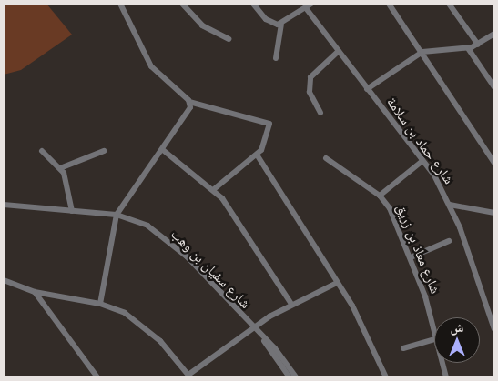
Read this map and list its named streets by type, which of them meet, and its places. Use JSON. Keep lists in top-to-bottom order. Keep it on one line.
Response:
{"streets":{"street":["شارع حماد بن سلامة","شارع معاذ بن زريق","شارع سفيان بن وهب"]},"north":"top"}
